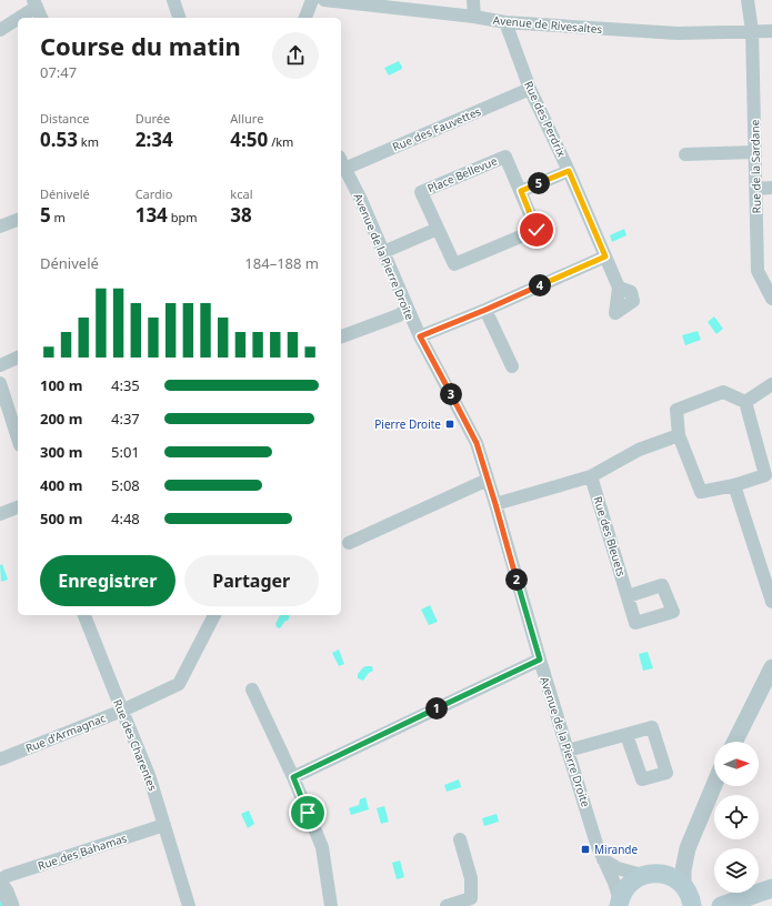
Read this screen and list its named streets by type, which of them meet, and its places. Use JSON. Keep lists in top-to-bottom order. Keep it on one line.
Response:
{"streets":{"street":["Avenue de Rivesaltes","Rue des Perdrix","Rue des Fauvettes","Rue de la Sardane","Place Bellevue","Avenue de la Pierre Droite","Rue des Bleuets","Rue d'Armagnac","Rue des Charentes","Rue des Bahamas"]},"crossings":[["Avenue de Rivesaltes","Rue des Perdrix"],["Avenue de Rivesaltes","Rue de la Sardane"],["Rue des Perdrix","Rue des Fauvettes"],["Rue des Fauvettes","Avenue de la Pierre Droite"],["Rue d'Armagnac","Rue des Charentes"],["Rue des Charentes","Rue des Bahamas"]],"places":{"transit":["Pierre Droite","Mirande"]},"north":"right","page":{"heading":["Course du matin","07:47"],"stats":[["Distance","0.53 km"],["Durée","2:34"],["Allure","4:50 /km"],["Dénivelé","5 m"],["Cardio","134 bpm"],["kcal","38"]],"pins":["5","4","3","2","1"],"chart":["Dénivelé","184–188 m"],"list":[{"name":"100 m","note":"4:35"},{"name":"200 m","note":"4:37"},{"name":"300 m","note":"5:01"},{"name":"400 m","note":"5:08"},{"name":"500 m","note":"4:48"}],"buttons":["Enregistrer","Partager"]}}
